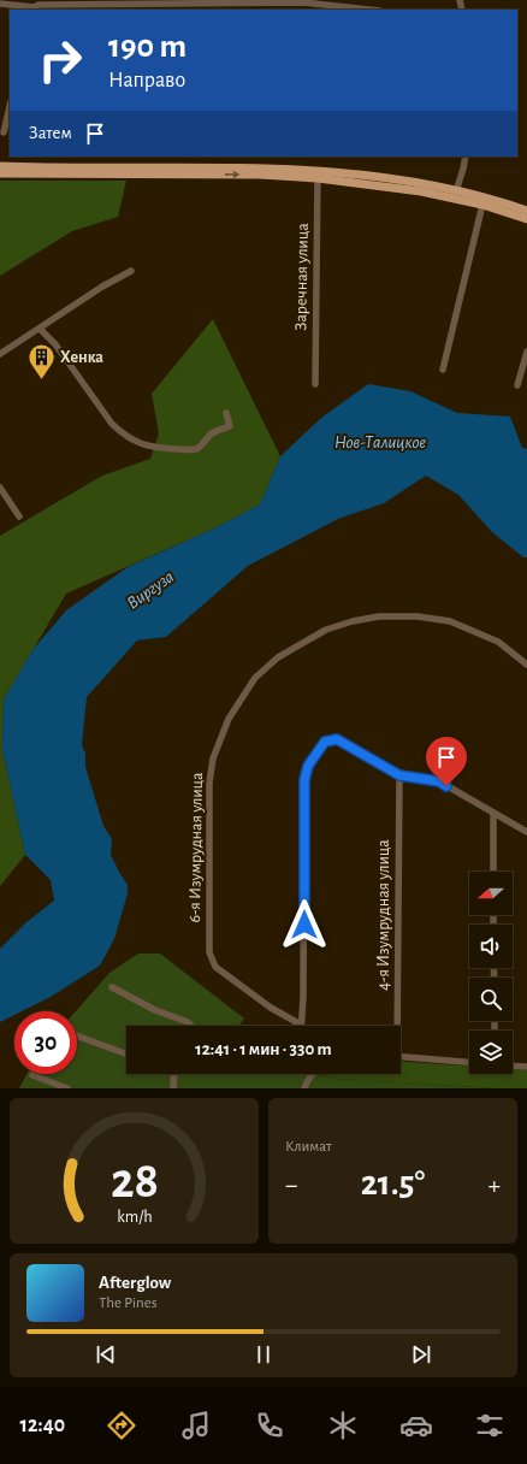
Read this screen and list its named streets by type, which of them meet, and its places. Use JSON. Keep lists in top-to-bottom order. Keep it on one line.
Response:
{"streets":{"street":["Заречная улица","6-я Изумрудная улица","4-я Изумрудная улица"]},"water":["Нов-Талицкое","Виргуза"],"places":{"building":["Хенка"]},"north":"left","page":{"turn":["190 m","Направо"],"then":"Затем","limit":"30","trip":"12:41 · 1 мин · 330 m","tile":"Климат","heat":["−","21.5°","+"],"song":["Afterglow","The Pines"],"tabs":"12:40","gauge":["28","km/h"]}}
